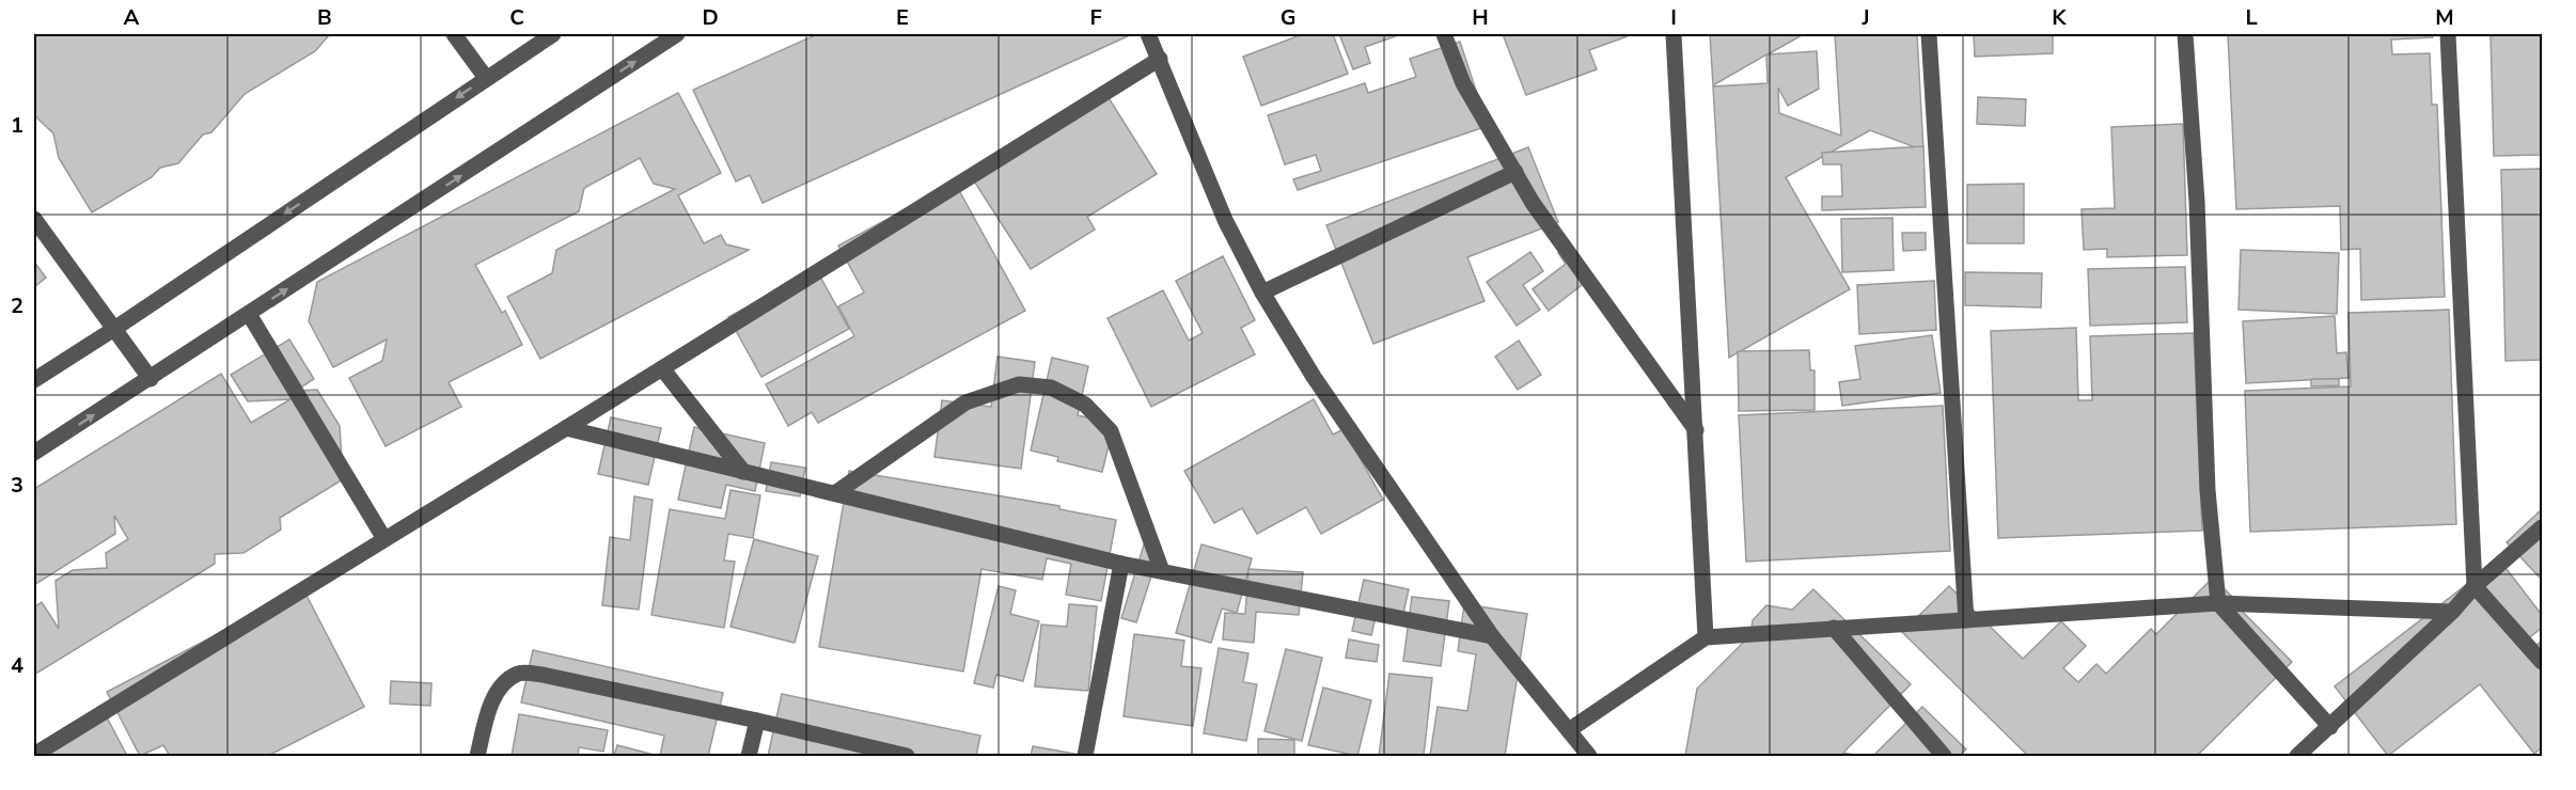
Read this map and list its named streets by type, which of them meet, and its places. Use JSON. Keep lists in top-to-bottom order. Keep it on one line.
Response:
{"grid":{"columns":["A","B","C","D","E","F","G","H","I","J","K","L","M"],"rows":["1","2","3","4"]}}
